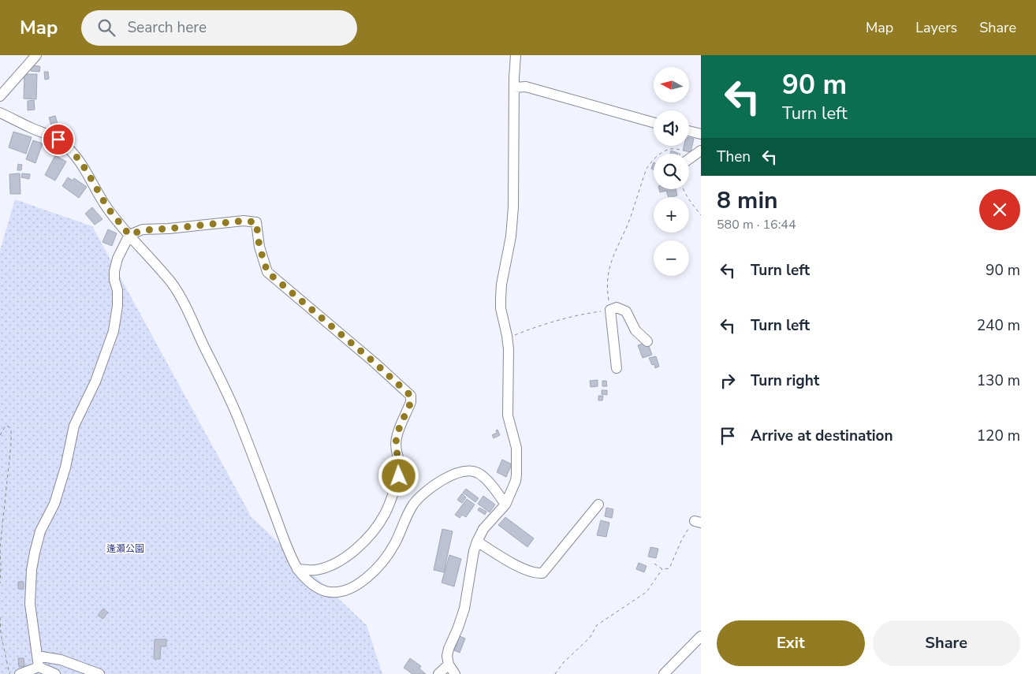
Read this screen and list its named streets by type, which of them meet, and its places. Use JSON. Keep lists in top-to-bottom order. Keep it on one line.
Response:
{"parks":["逢瀬公園"],"north":"left","page":{"header":"Map","search":"Search here","nav":["Map","Layers","Share"],"turn":["90 m","Turn left"],"map_buttons":["+","−"],"then":"Then","heading":["8 min","580 m · 16:44"],"list":[{"name":"Turn left","value":"90 m"},{"name":"Turn left","value":"240 m"},{"name":"Turn right","value":"130 m"},{"name":"Arrive at destination","value":"120 m"}],"buttons":["Exit","Share"]}}
